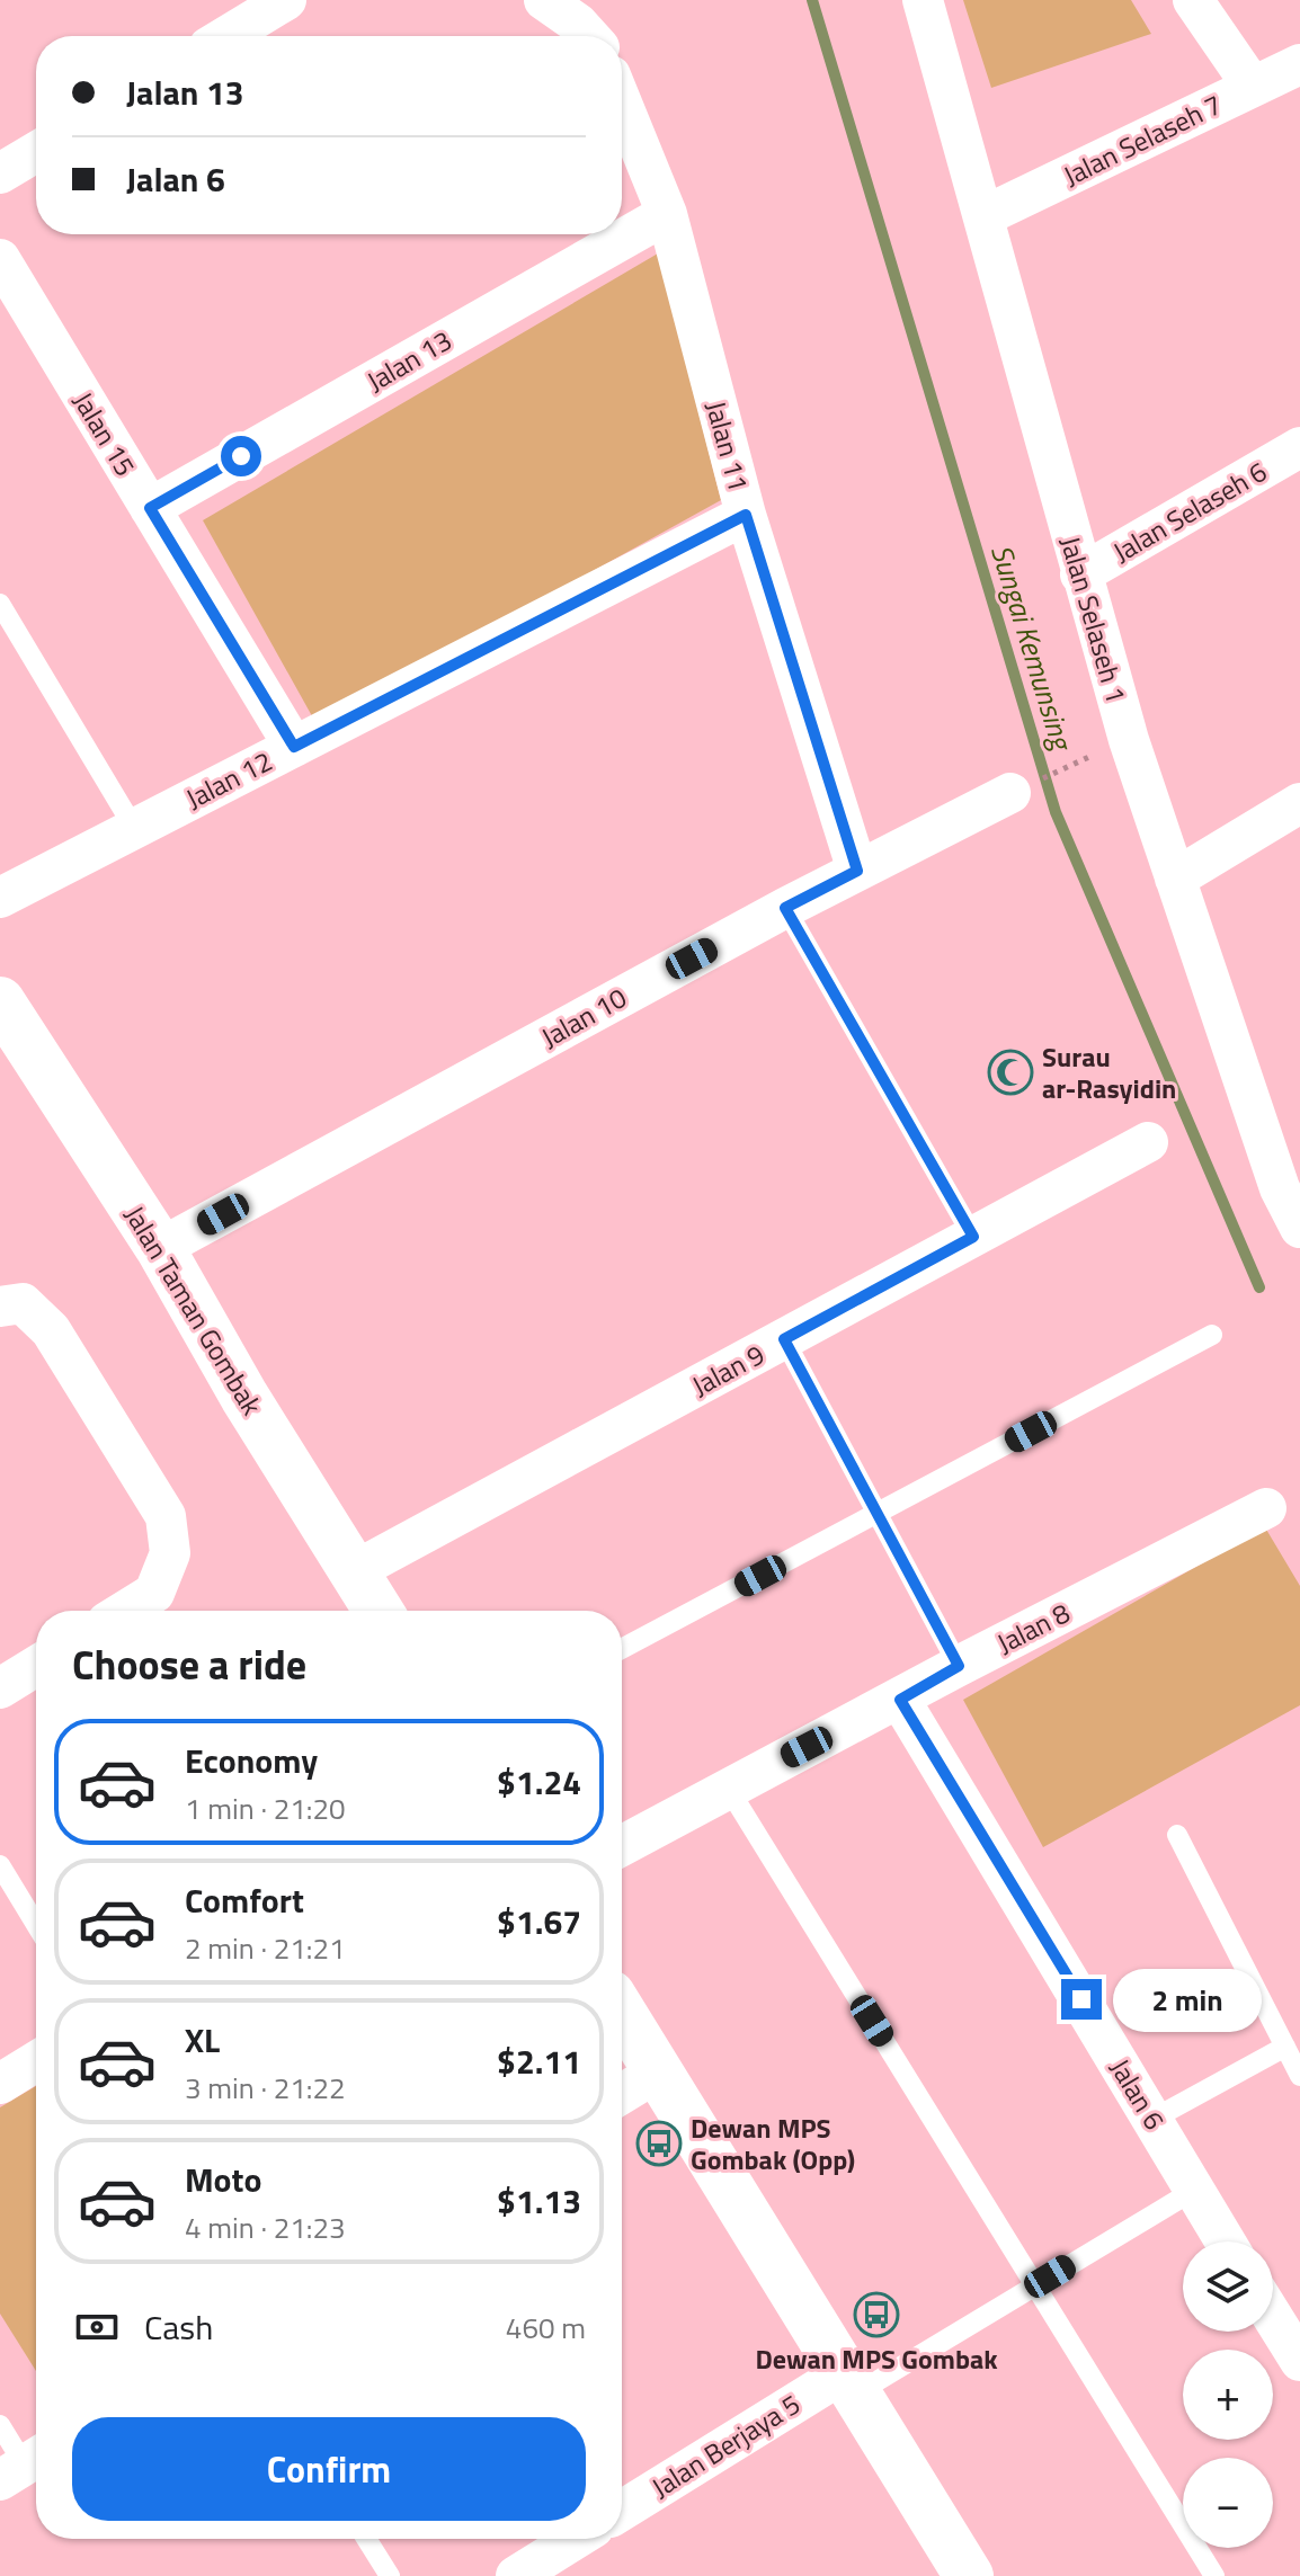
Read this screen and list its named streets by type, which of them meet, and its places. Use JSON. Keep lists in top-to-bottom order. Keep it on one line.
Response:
{"streets":{"street":["Jalan Selaseh 7","Jalan 13","Jalan 15","Jalan 11","Jalan Selaseh 6","Jalan Selaseh 1","Jalan 12","Jalan 10","Jalan Taman Gombak","Jalan 9","Jalan 8","Jalan 6","Jalan Berjaya 5"]},"crossings":[["Jalan Selaseh 7","Jalan Selaseh 1"],["Jalan 13","Jalan 15"],["Jalan 13","Jalan 11"],["Jalan 15","Jalan 12"],["Jalan 11","Jalan 12"],["Jalan 11","Jalan 10"],["Jalan Selaseh 6","Jalan Selaseh 1"],["Jalan 10","Jalan Taman Gombak"],["Jalan Taman Gombak","Jalan 9"],["Jalan 8","Jalan 6"]],"water":["Sungai Kemunsing"],"places":{"mosque":["Surau ar-Rasyidin"],"bus stop":["Dewan MPS Gombak (Opp)","Dewan MPS Gombak"]},"page":{"banner":["Jalan 13","Jalan 6"],"heading":"Choose a ride","list":[{"name":"Economy","note":"1 min · 21:20","value":"$1.24"},{"name":"Comfort","note":"2 min · 21:21","value":"$1.67"},{"name":"XL","note":"3 min · 21:22","value":"$2.11"},{"name":"Moto","note":"4 min · 21:23","value":"$1.13"}],"bubble":"2 min","map_buttons":["+","−"],"pay":["Cash","460 m"],"buttons":"Confirm"}}
